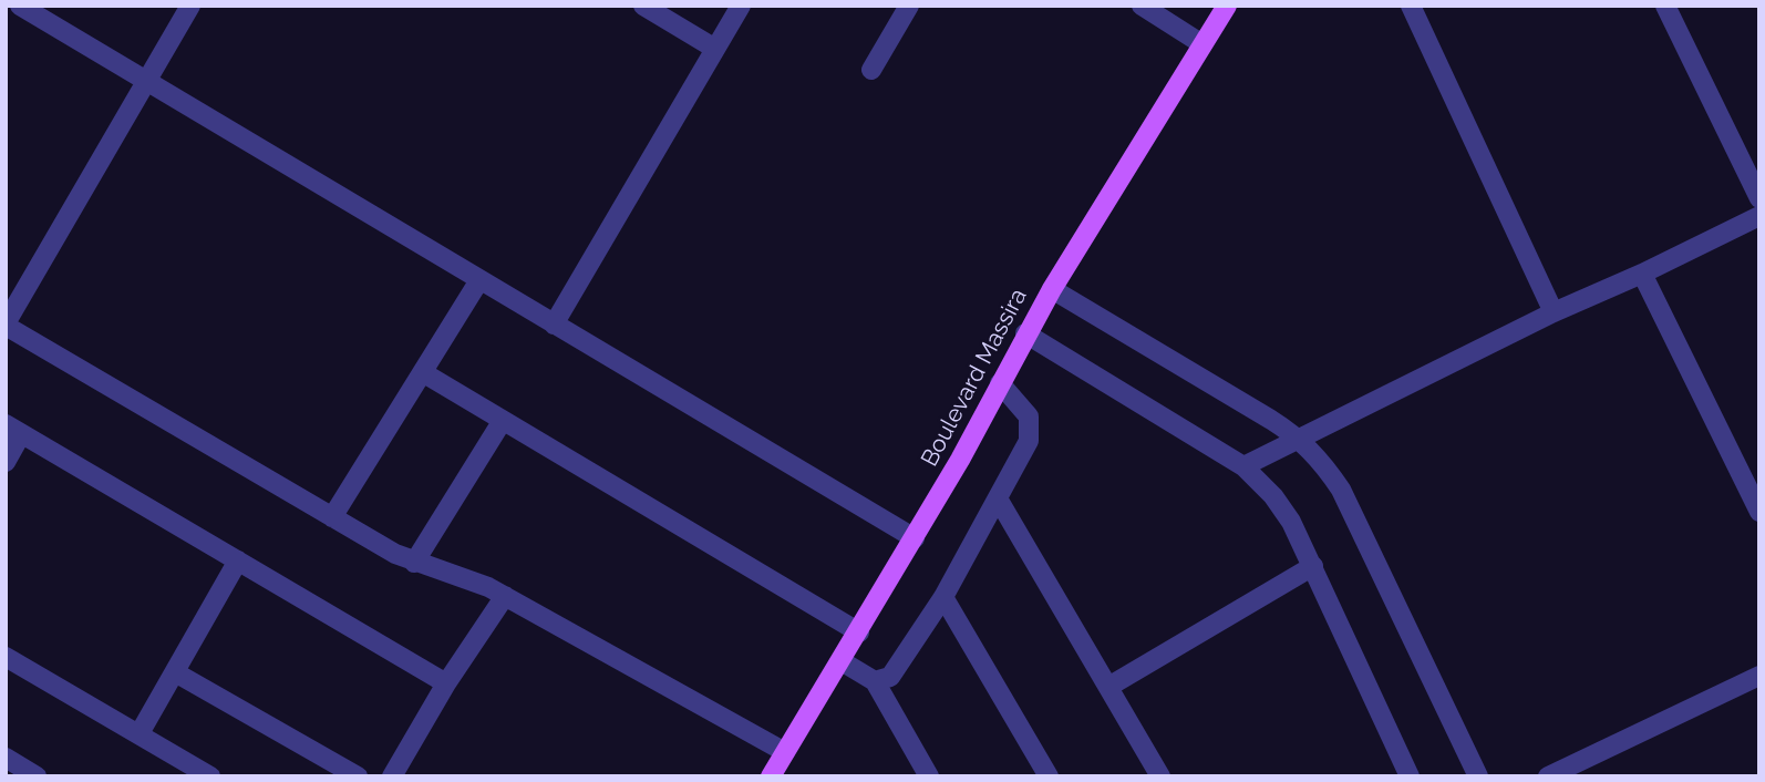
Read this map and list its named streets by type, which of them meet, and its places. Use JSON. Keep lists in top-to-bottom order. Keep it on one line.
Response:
{"streets":{"main road":["Boulevard Massira"]}}
